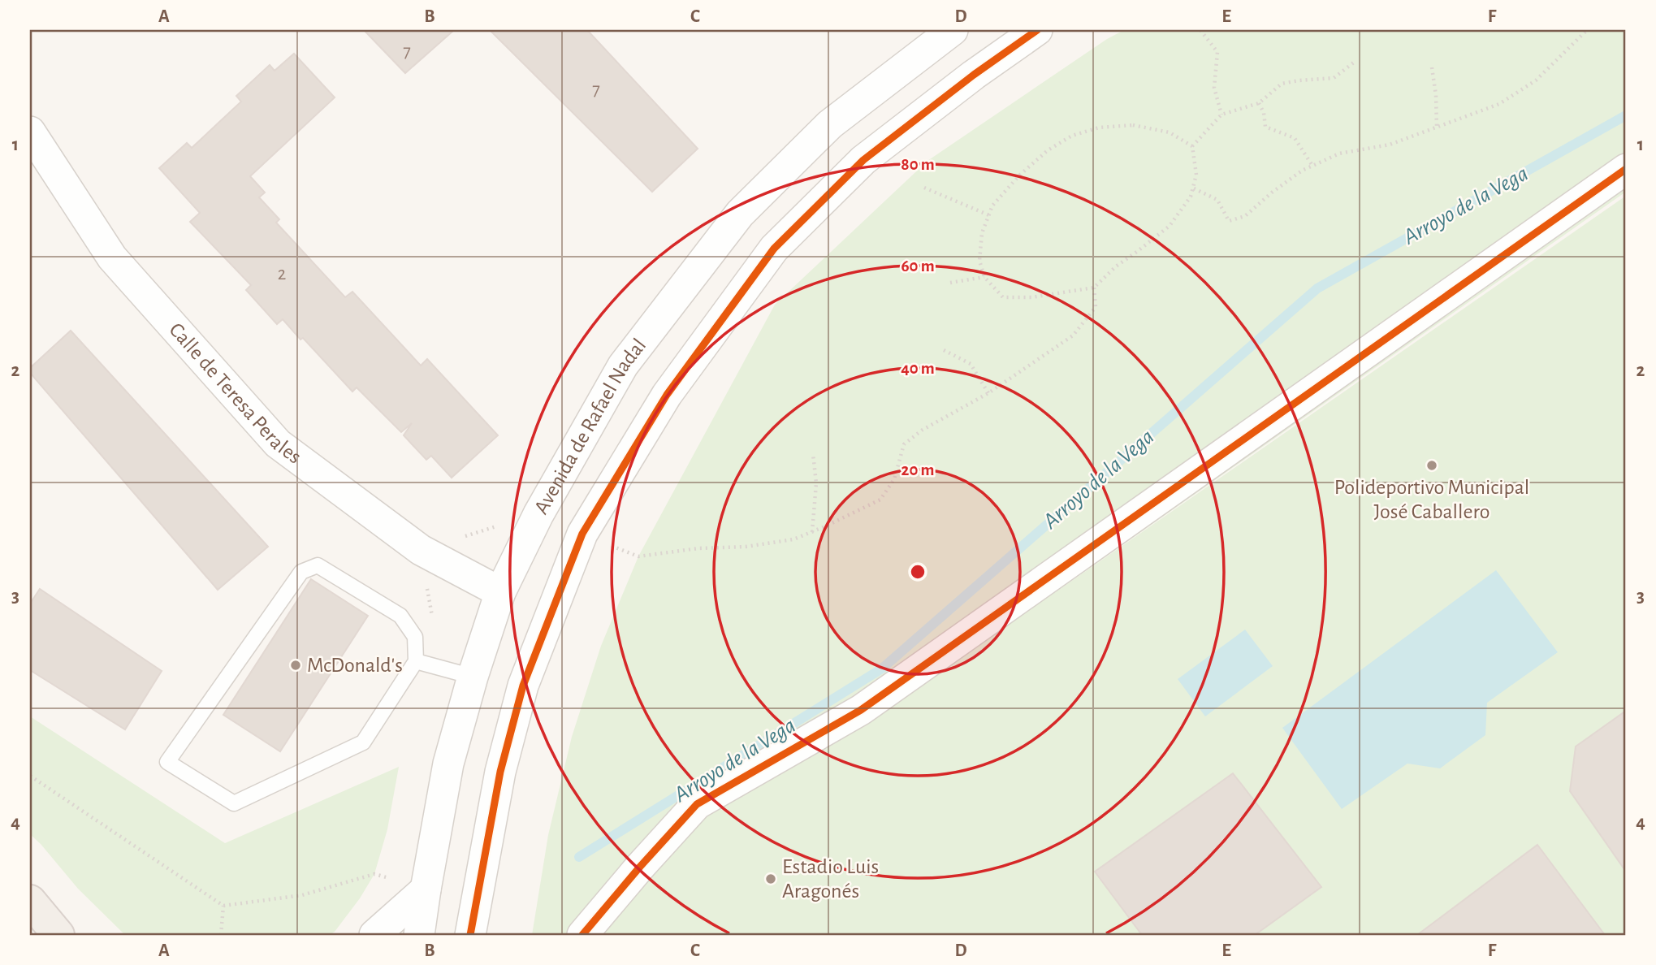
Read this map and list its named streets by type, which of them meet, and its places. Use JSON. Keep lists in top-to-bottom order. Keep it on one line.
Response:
{"streets":{"street":["Calle de Teresa Perales","Avenida de Rafael Nadal"]},"crossings":[["Calle de Teresa Perales","Avenida de Rafael Nadal"]],"water":["Arroyo de la Vega"],"places":["Polideportivo Municipal José Caballero","McDonald's","Estadio Luis Aragonés"],"house_numbers":["7","7","2"],"grid":{"columns":["A","B","C","D","E","F"],"rows":["1","2","3","4"]},"rings":["80 m","60 m","40 m","20 m"]}
